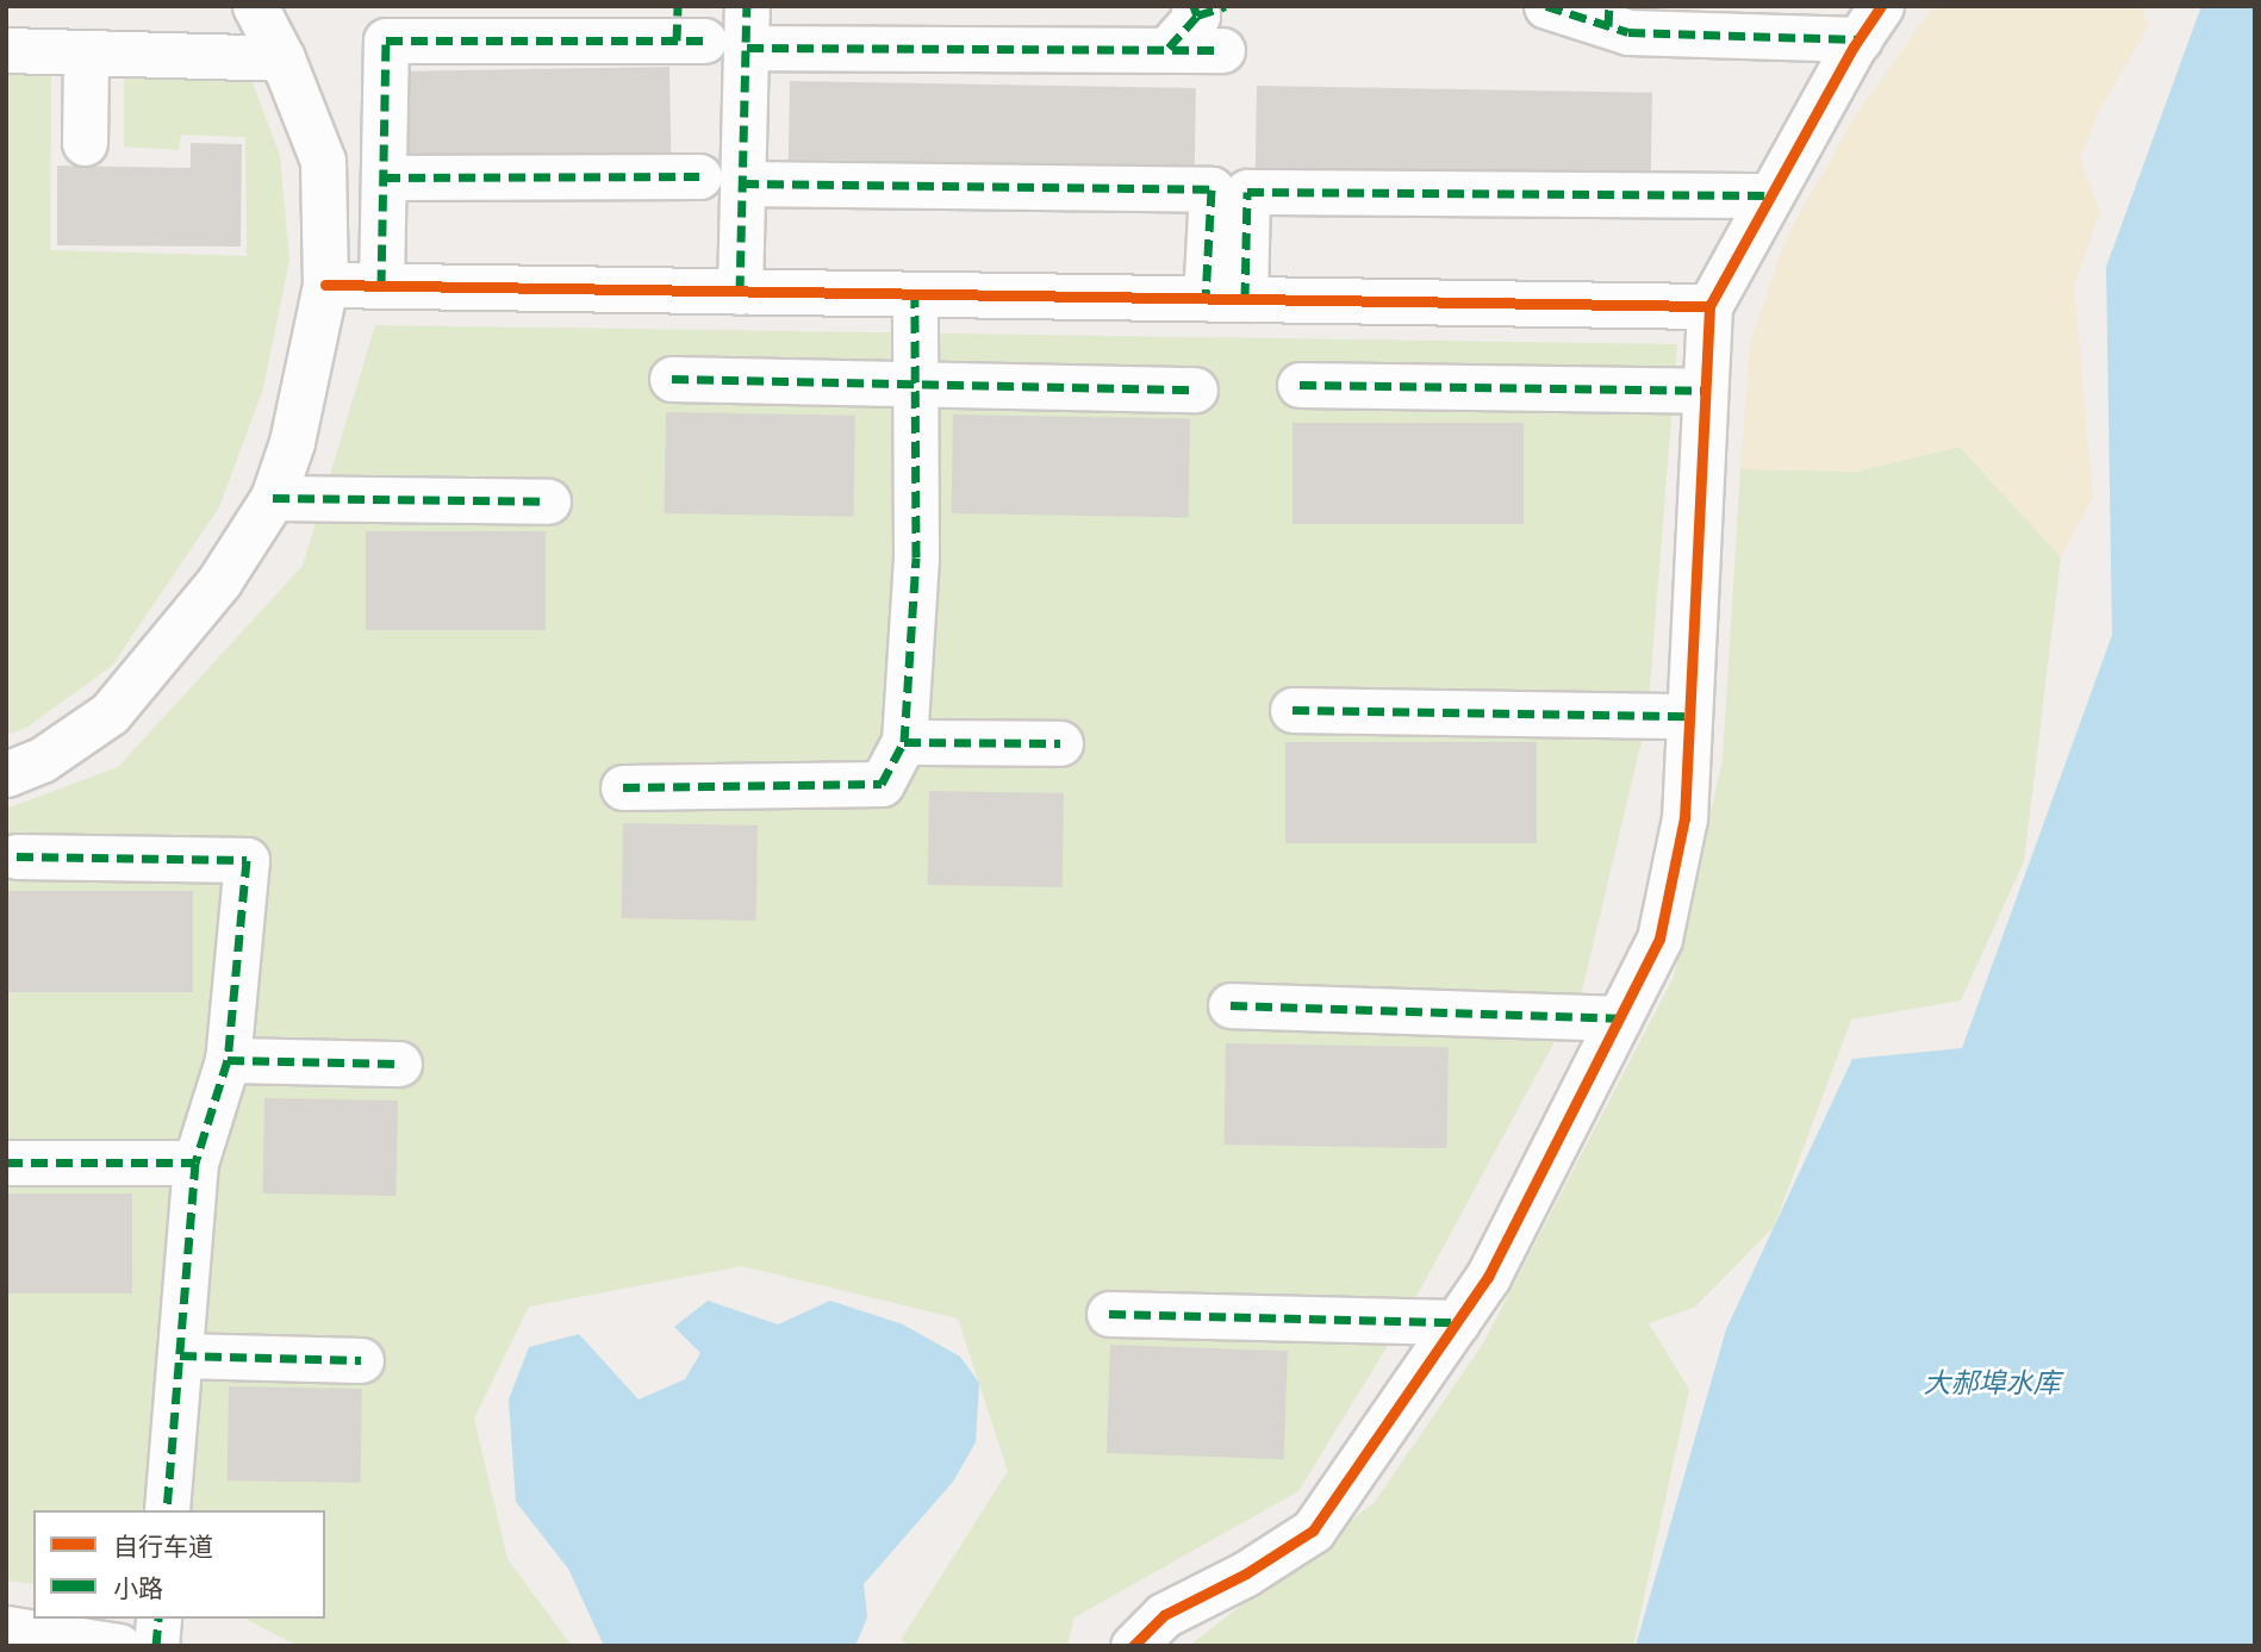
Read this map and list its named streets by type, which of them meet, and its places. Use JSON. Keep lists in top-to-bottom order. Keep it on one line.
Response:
{"water":["大郝埠水库"],"legend":["自行车道","小路"]}
